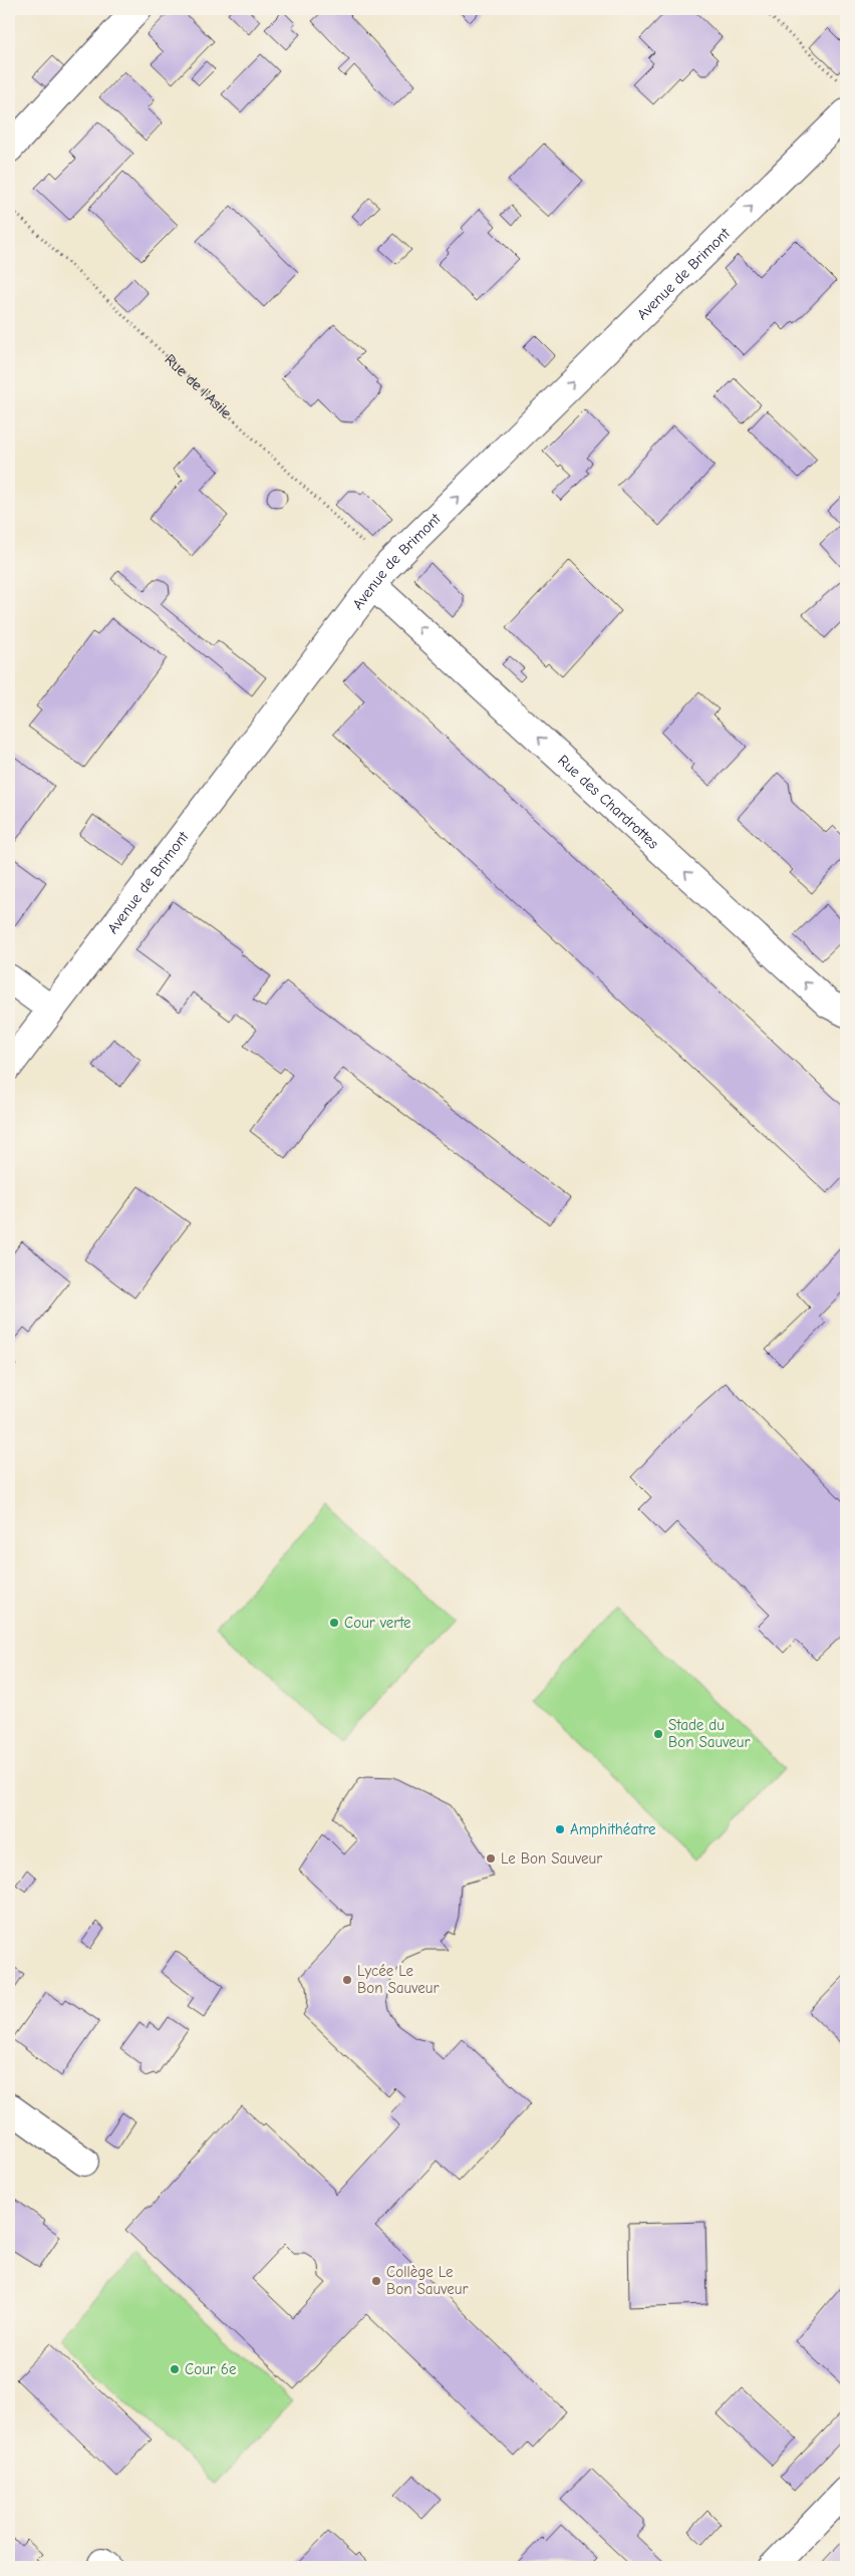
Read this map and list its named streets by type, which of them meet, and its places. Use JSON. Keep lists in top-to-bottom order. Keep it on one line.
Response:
{"streets":{"street":["Avenue de Brimont","Rue des Chardrottes"],"path":["Rue de l'Asile"]},"crossings":[["Avenue de Brimont","Rue de l'Asile"],["Avenue de Brimont","Rue des Chardrottes"],["Rue de l'Asile","Rue des Chardrottes"]],"one_way":["Avenue de Brimont","Rue des Chardrottes"],"places":["Cour verte","Stade du Bon Sauveur","Amphithéatre","Le Bon Sauveur","Lycée Le Bon Sauveur","Collège Le Bon Sauveur","Cour 6e"]}
